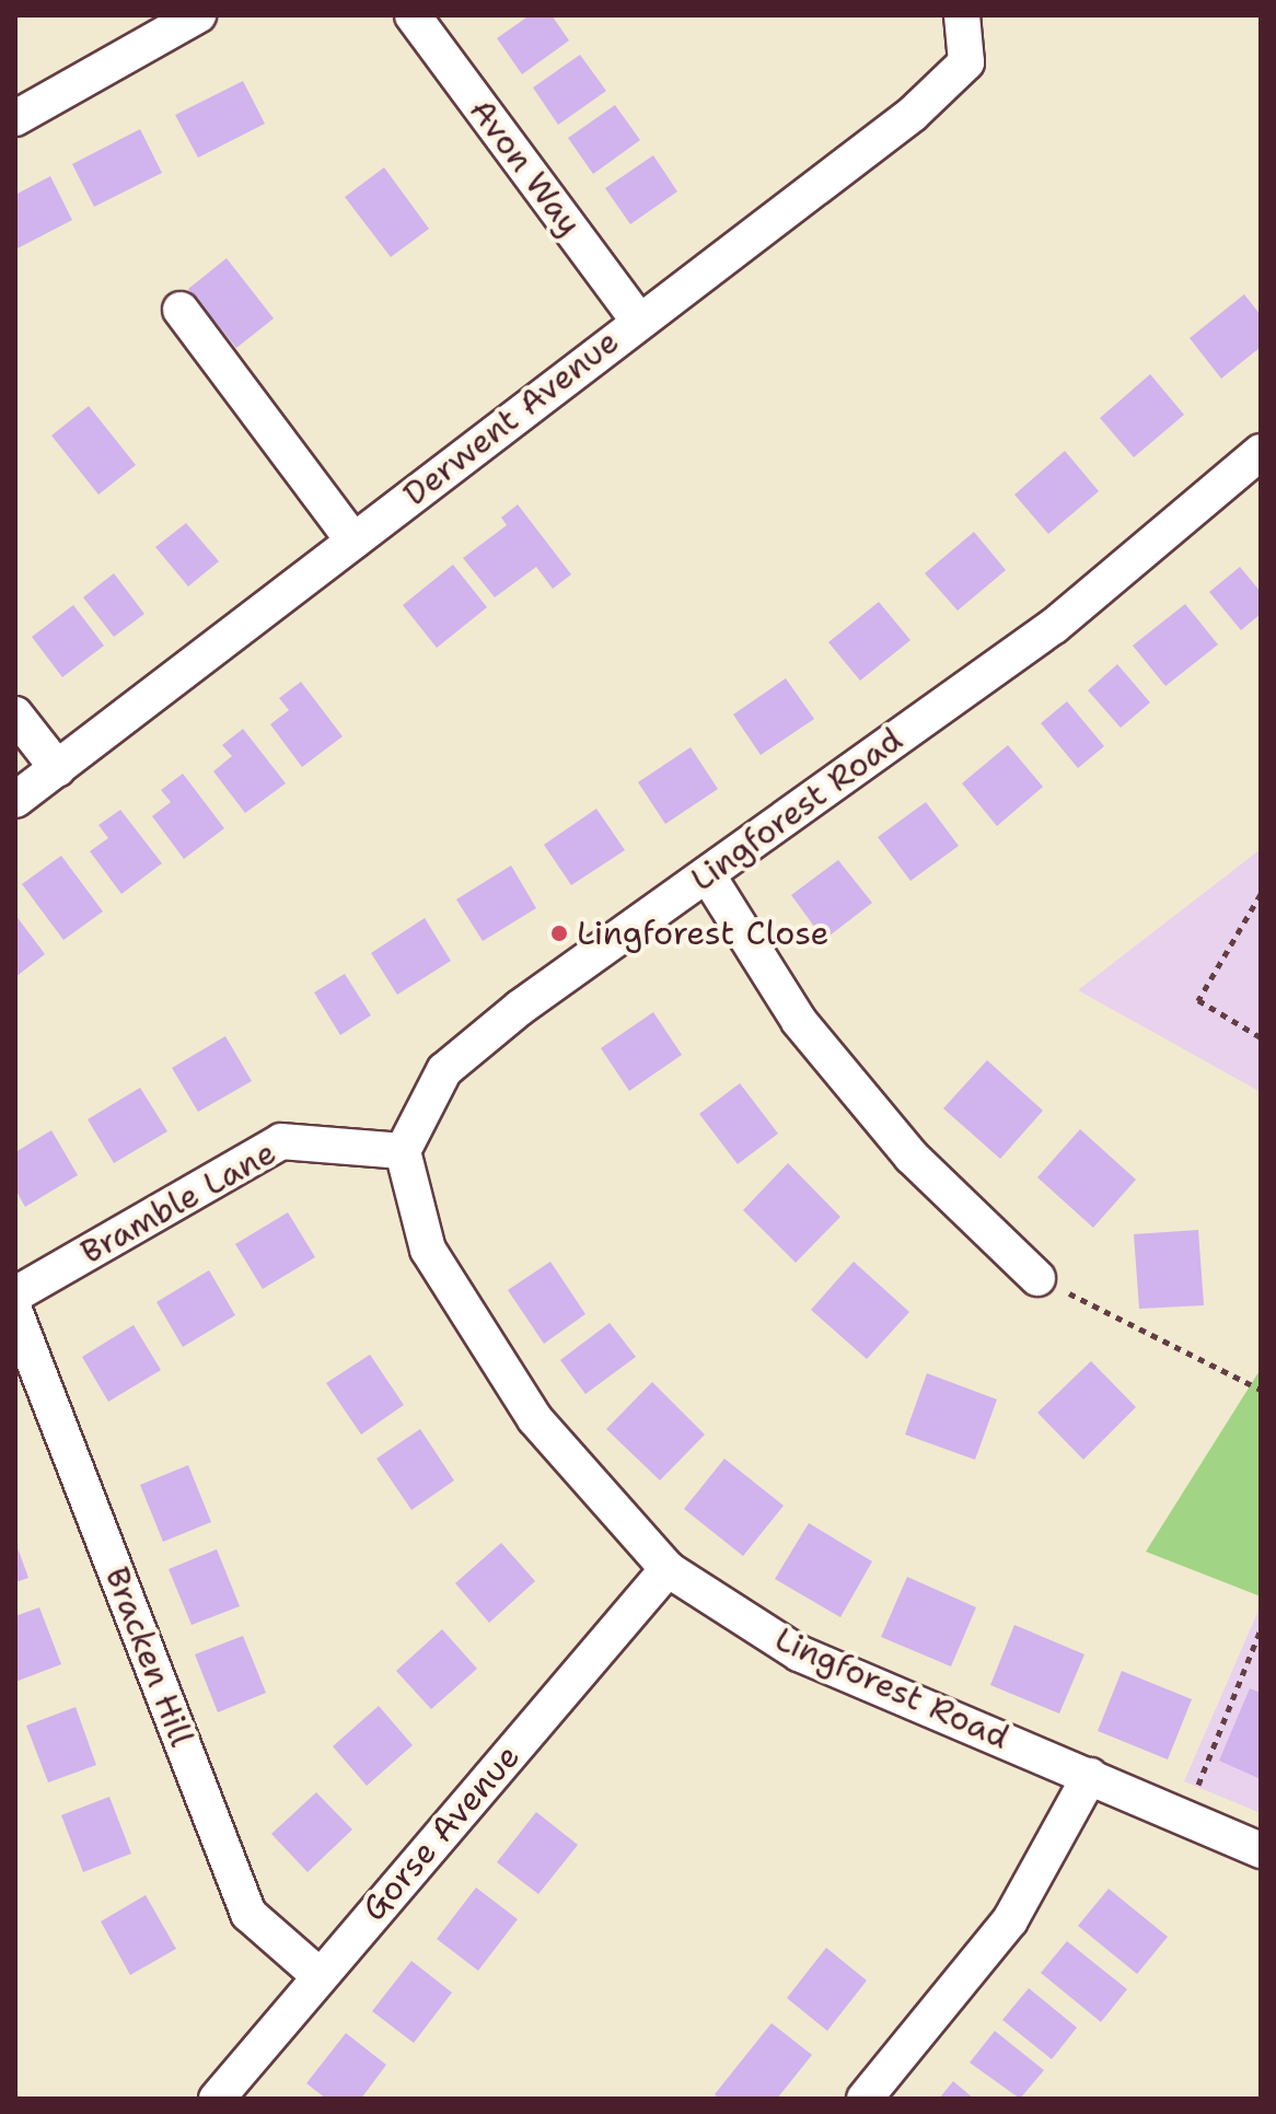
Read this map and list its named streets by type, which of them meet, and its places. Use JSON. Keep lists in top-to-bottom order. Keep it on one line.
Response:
{"streets":{"street":["Avon Way","Derwent Avenue","Lingforest Road","Bramble Lane","Bracken Hill","Gorse Avenue"]},"crossings":[["Avon Way","Derwent Avenue"],["Lingforest Road","Bramble Lane"],["Lingforest Road","Gorse Avenue"],["Bracken Hill","Gorse Avenue"]],"places":["Lingforest Close"]}
